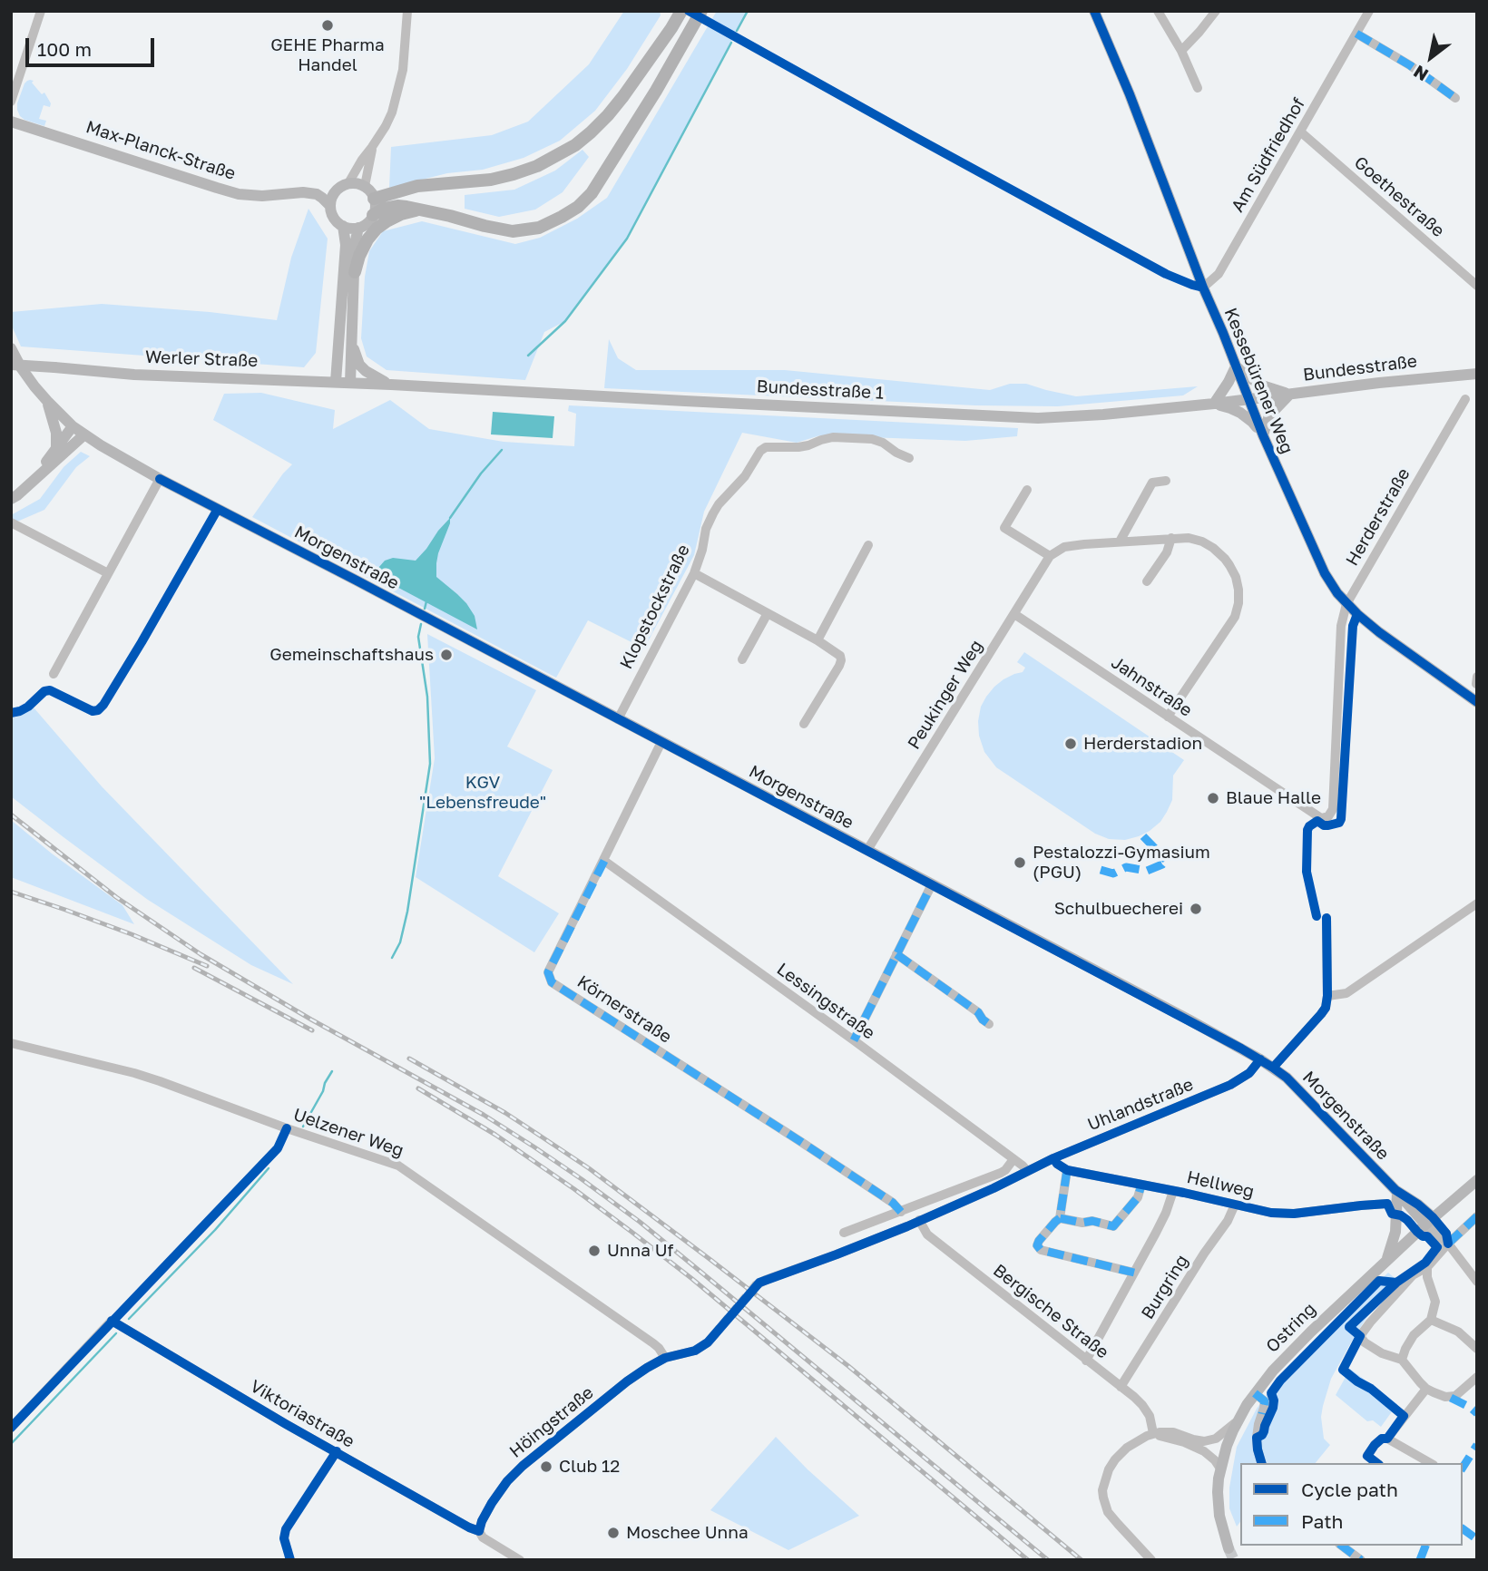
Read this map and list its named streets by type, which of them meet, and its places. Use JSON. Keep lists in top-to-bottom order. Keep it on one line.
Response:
{"streets":{"main road":["Max-Planck-Straße","Werler Straße","Bundesstraße","Kessebürener Weg","Bundesstraße 1","Morgenstraße","Ostring"],"street":["Am Südfriedhof","Goethestraße","Herderstraße","Klopstockstraße","Jahnstraße","Peukinger Weg","Lessingstraße","Körnerstraße","Uhlandstraße","Uelzener Weg","Hellweg","Burgring","Bergische Straße","Viktoriastraße","Höingstraße"]},"crossings":[["Am Südfriedhof","Goethestraße"],["Am Südfriedhof","Kessebürener Weg"],["Werler Straße","Bundesstraße 1"],["Bundesstraße","Kessebürener Weg"],["Bundesstraße","Bundesstraße 1"],["Kessebürener Weg","Bundesstraße 1"],["Kessebürener Weg","Herderstraße"],["Herderstraße","Jahnstraße"],["Morgenstraße","Klopstockstraße"],["Morgenstraße","Peukinger Weg"],["Morgenstraße","Körnerstraße"],["Morgenstraße","Uhlandstraße"],["Morgenstraße","Ostring"],["Jahnstraße","Peukinger Weg"],["Lessingstraße","Körnerstraße"],["Lessingstraße","Uhlandstraße"],["Uhlandstraße","Hellweg"],["Uelzener Weg","Höingstraße"],["Hellweg","Burgring"],["Burgring","Bergische Straße"],["Viktoriastraße","Höingstraße"]],"parks":["KGV \"Lebensfreude\""],"places":["GEHE Pharma Handel","Gemeinschaftshaus","Herderstadion","Blaue Halle","Pestalozzi-Gymasium (PGU)","Schulbuecherei","Unna Uf","Club 12","Moschee Unna"],"legend":["Cycle path","Path"],"scale_bar":"100 m","north":"bottom left"}
